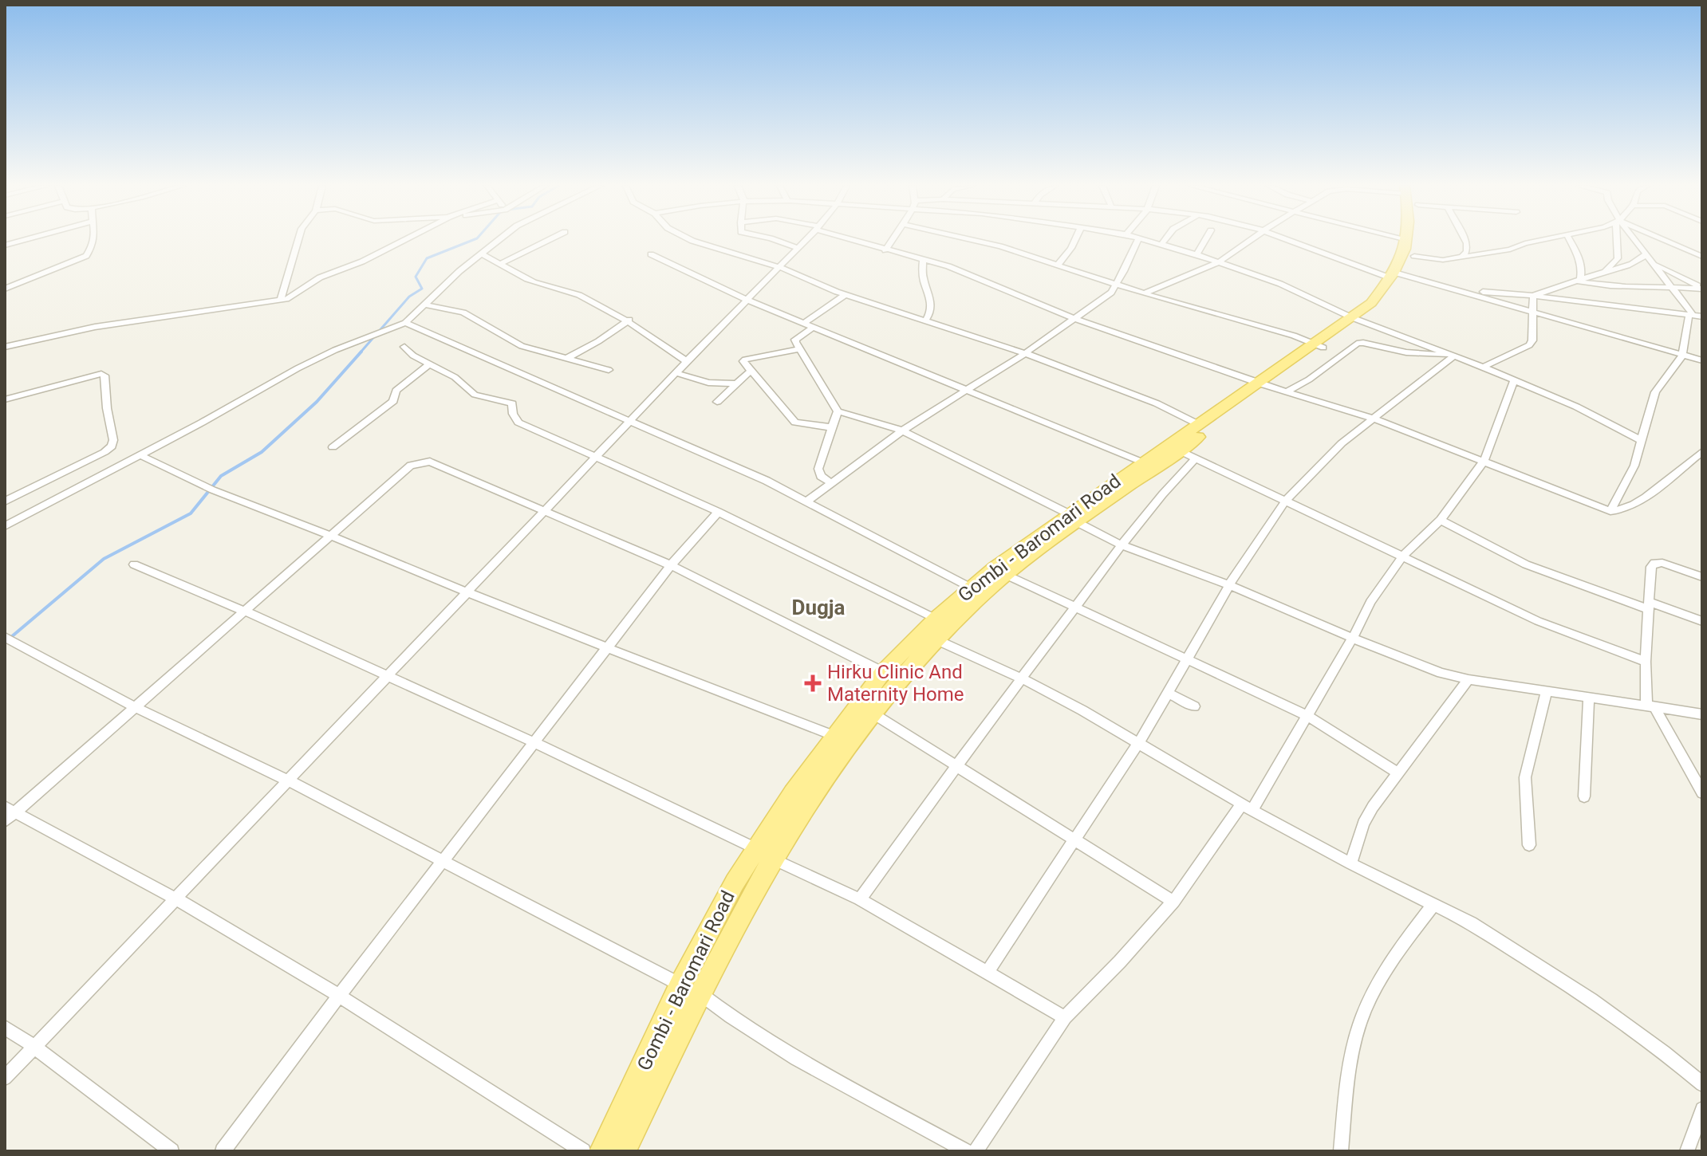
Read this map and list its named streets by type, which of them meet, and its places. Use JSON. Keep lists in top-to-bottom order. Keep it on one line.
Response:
{"streets":{"main road":["Gombi - Baromari Road"]},"districts":["Dugja"],"places":{"health":["Hirku Clinic And Maternity Home"]}}
